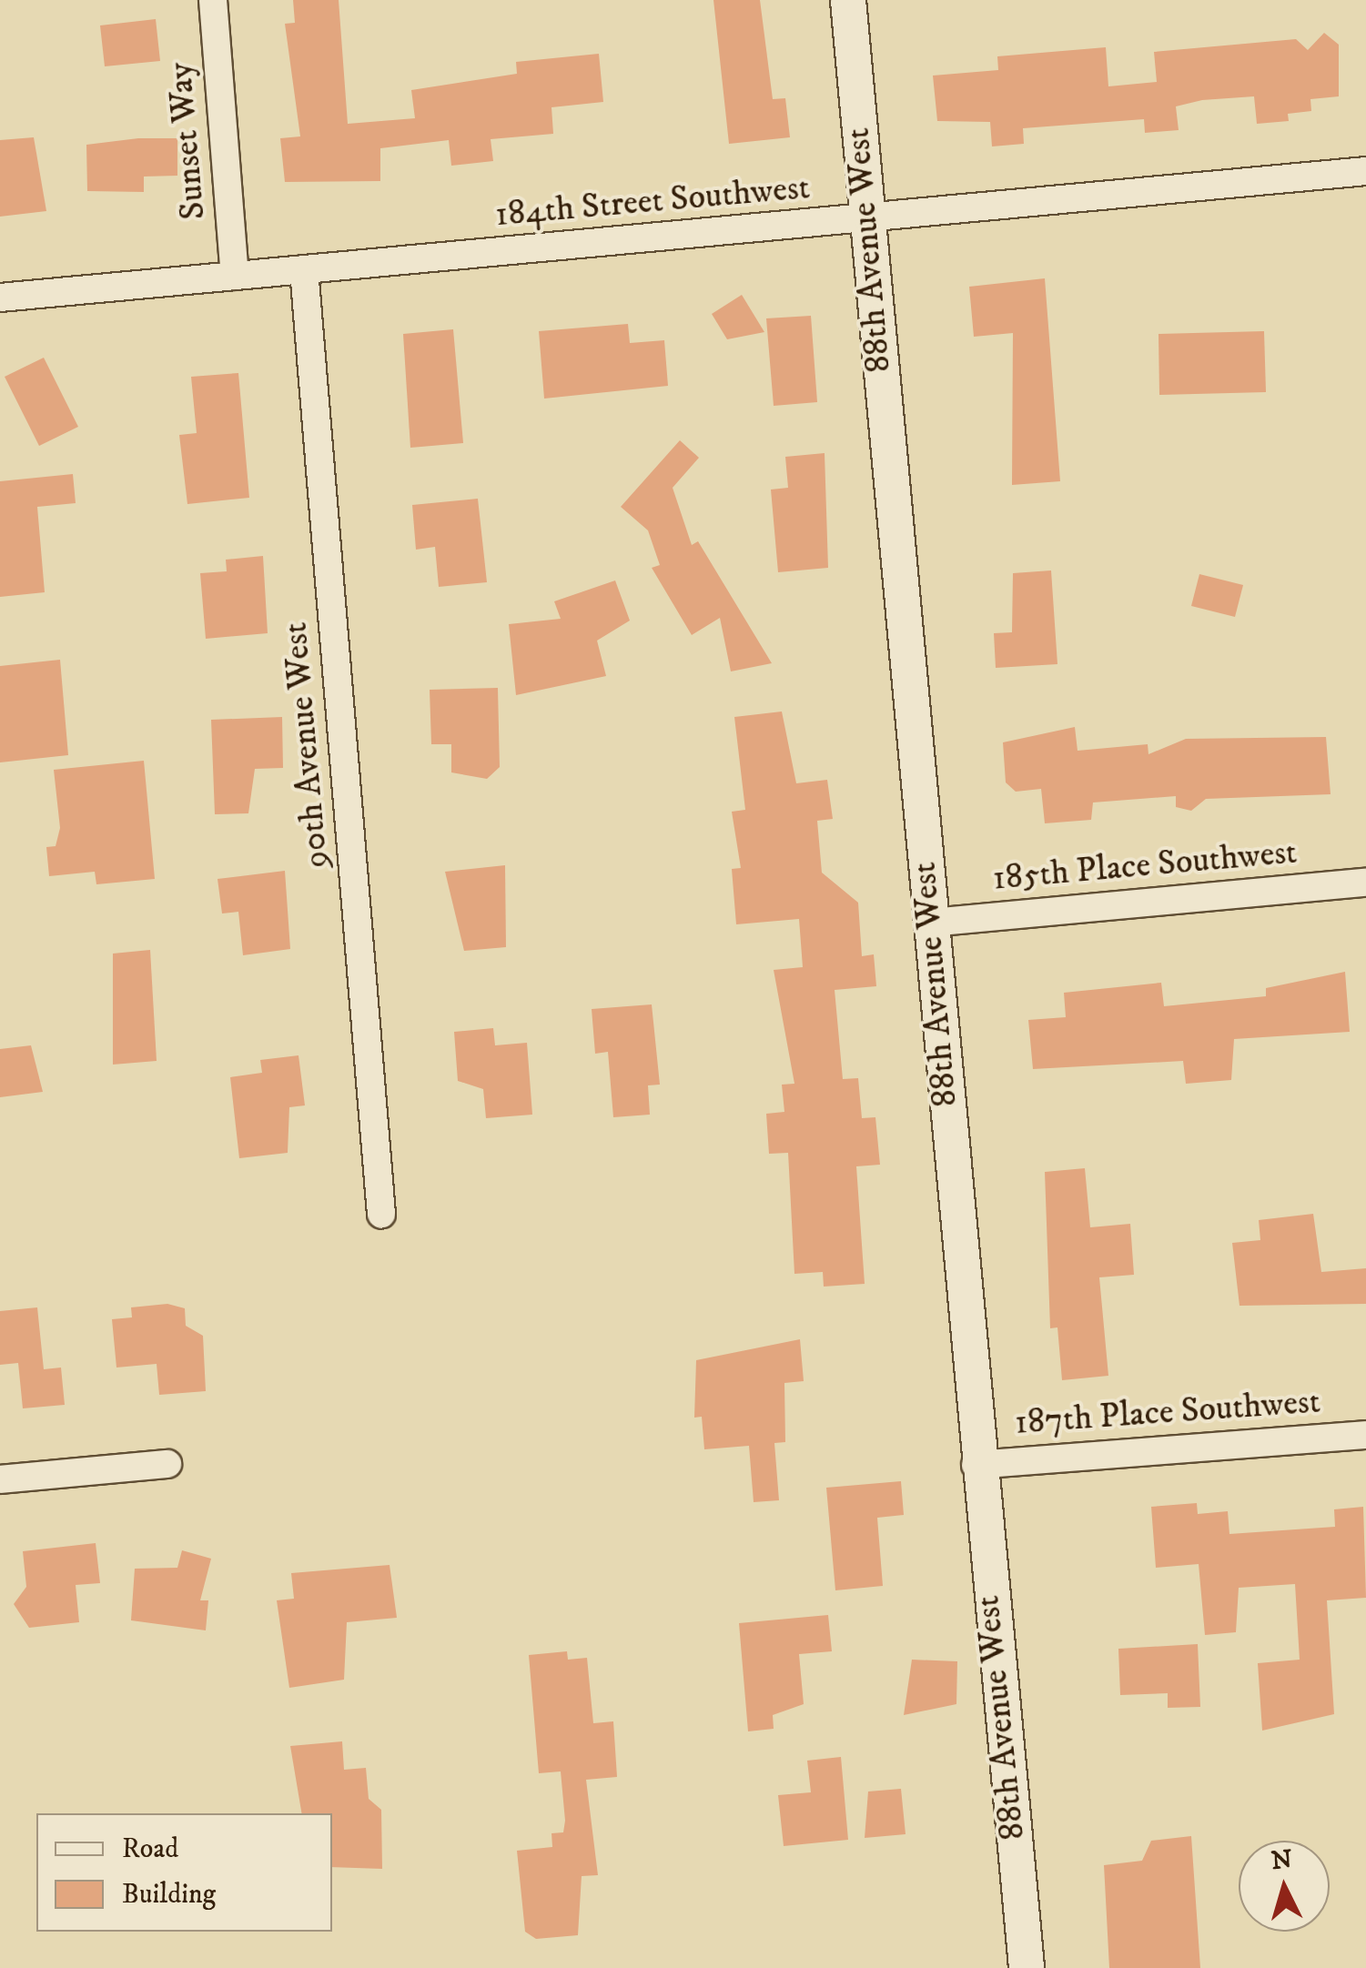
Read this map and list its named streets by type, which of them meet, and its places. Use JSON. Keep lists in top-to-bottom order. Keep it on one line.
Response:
{"streets":{"street":["Sunset Way","184th Street Southwest","88th Avenue West","90th Avenue West","185th Place Southwest","187th Place Southwest"]},"crossings":[["Sunset Way","184th Street Southwest"],["184th Street Southwest","88th Avenue West"],["184th Street Southwest","90th Avenue West"],["88th Avenue West","185th Place Southwest"],["88th Avenue West","187th Place Southwest"]],"legend":["Road","Building"],"north":"top"}
